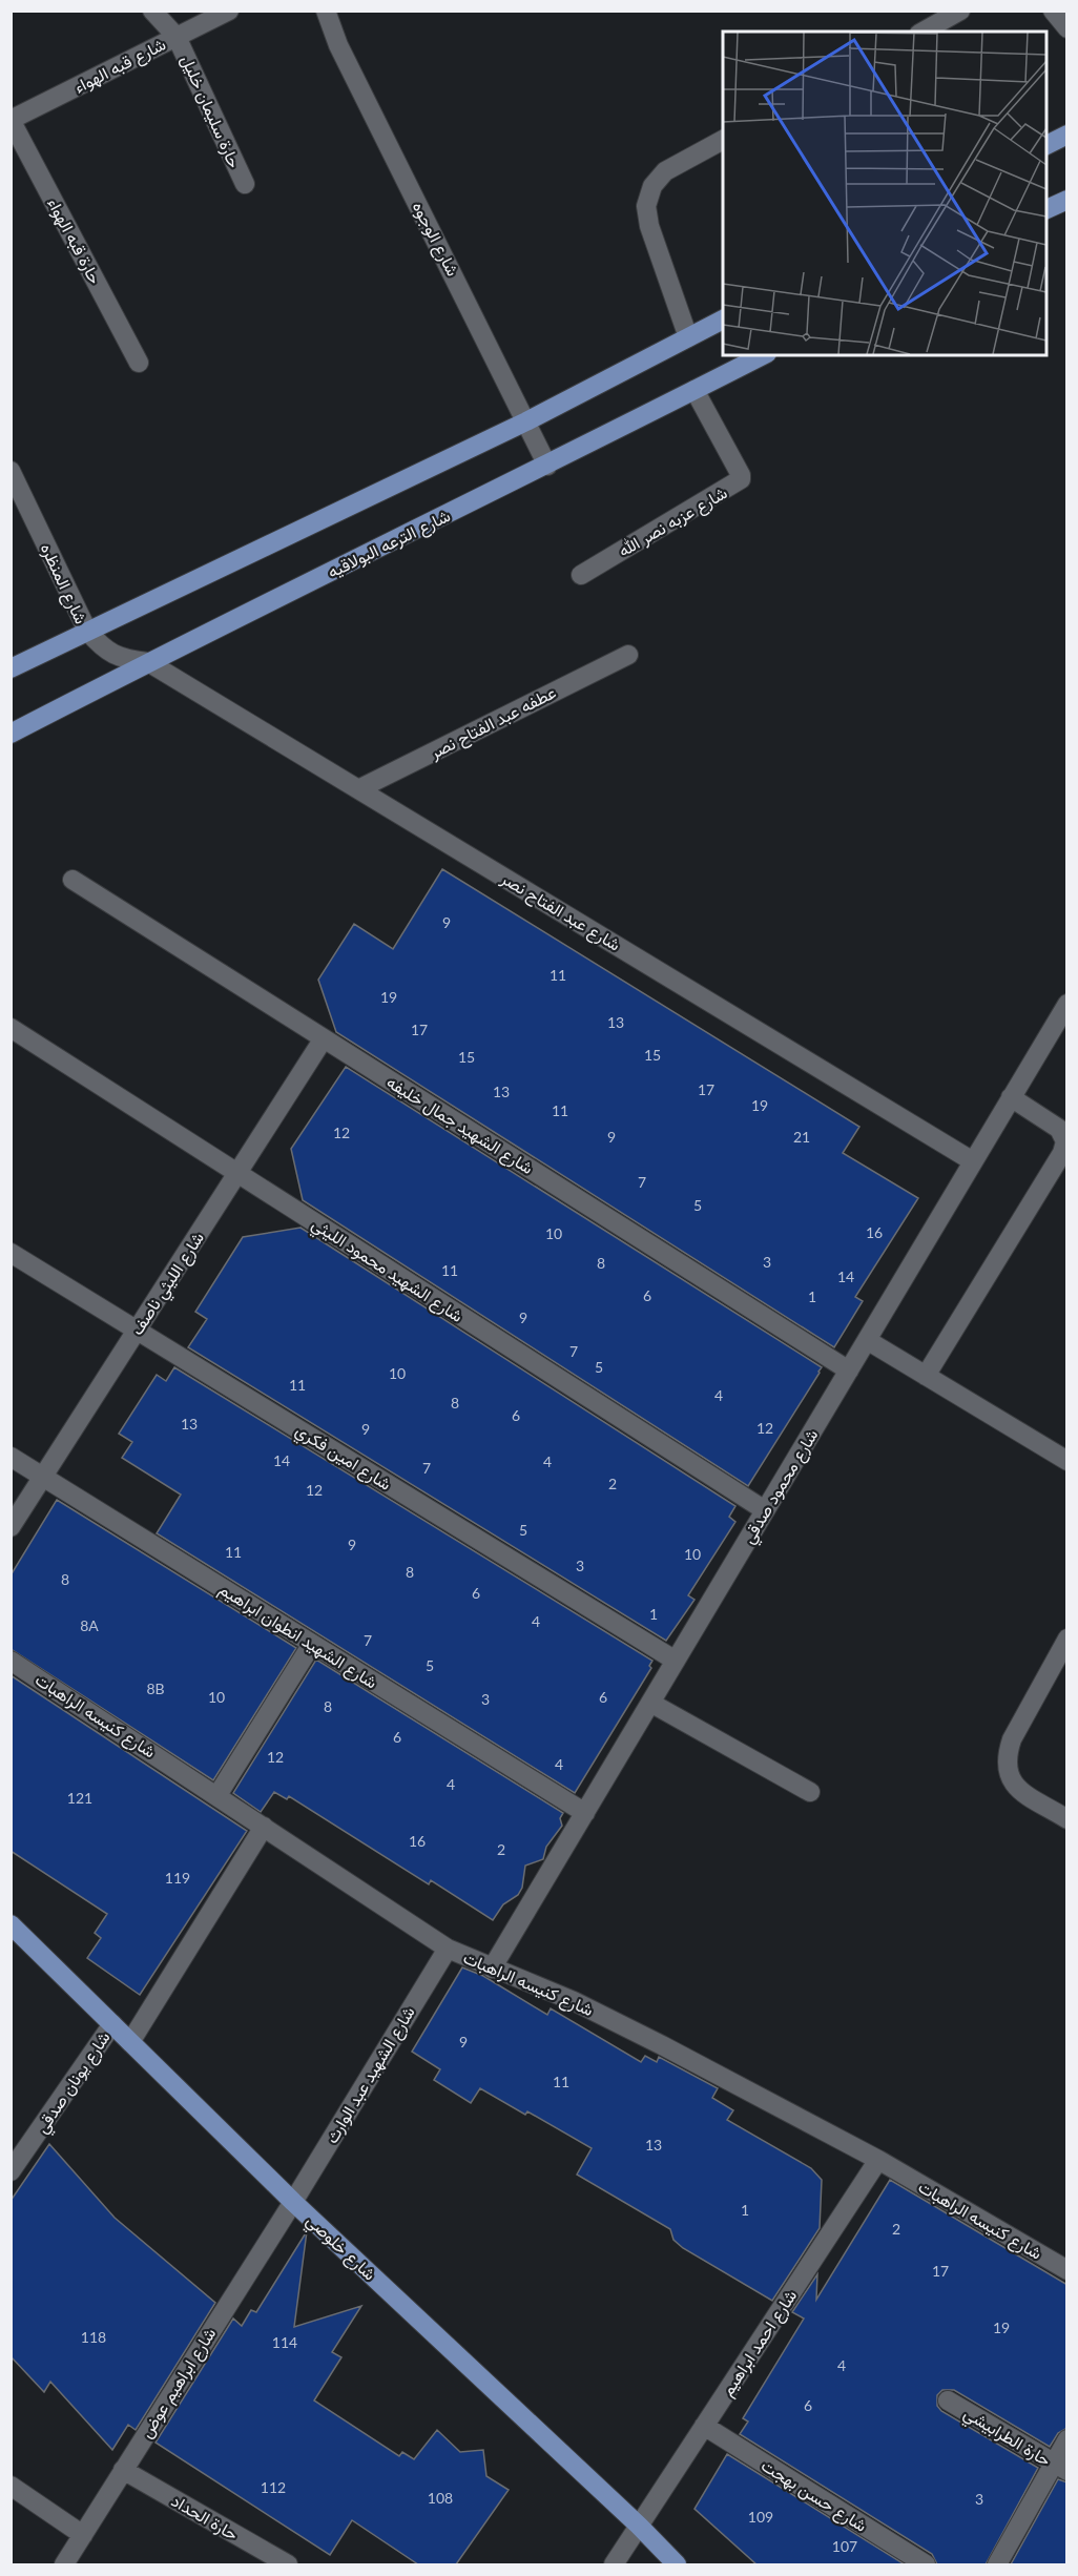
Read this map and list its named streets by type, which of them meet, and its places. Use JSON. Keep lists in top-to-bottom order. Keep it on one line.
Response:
{"streets":{"main road":["شارع الترعه البولاقيه","شارع خلوصي"],"street":["شارع قبه الهواء","حارة سليمان خليل","شارع الوجوه","حارة قبه الهواء","شارع عزبه نصر الله","شارع المنظره","عطفه عبد الفتاح نصر","شارع عبد الفتاح نصر","شارع الشهيد جمال خليفه","شارع الشهيد محمود الليثي","شارع الليثي ناصف","شارع امين فكري","شارع محمود صدقي","شارع الشهيد انطوان ابراهيم","شارع كنيسه الراهبات","شارع الشهيد عبد الوارث","شارع يونان صدقي","شارع احمد ابراهيم","شارع ابراهيم عوض","حارة الطرابيشي","شارع حسن بهجت","حارة الحداد"]},"crossings":[["شارع قبه الهواء","حارة سليمان خليل"],["شارع قبه الهواء","حارة قبه الهواء"],["شارع الوجوه","شارع الترعه البولاقيه"],["شارع عزبه نصر الله","شارع الترعه البولاقيه"],["شارع الترعه البولاقيه","شارع المنظره"],["شارع الترعه البولاقيه","شارع عبد الفتاح نصر"],["شارع المنظره","شارع عبد الفتاح نصر"],["عطفه عبد الفتاح نصر","شارع عبد الفتاح نصر"],["شارع عبد الفتاح نصر","شارع محمود صدقي"],["شارع الشهيد جمال خليفه","شارع الليثي ناصف"],["شارع الشهيد جمال خليفه","شارع محمود صدقي"],["شارع الشهيد محمود الليثي","شارع الليثي ناصف"],["شارع الشهيد محمود الليثي","شارع محمود صدقي"],["شارع الليثي ناصف","شارع امين فكري"],["شارع الليثي ناصف","شارع الشهيد انطوان ابراهيم"],["شارع امين فكري","شارع محمود صدقي"],["شارع محمود صدقي","شارع الشهيد انطوان ابراهيم"],["شارع محمود صدقي","شارع كنيسه الراهبات"],["شارع كنيسه الراهبات","شارع الشهيد عبد الوارث"],["شارع كنيسه الراهبات","شارع احمد ابراهيم"],["شارع الشهيد عبد الوارث","شارع خلوصي"],["شارع الشهيد عبد الوارث","شارع ابراهيم عوض"],["شارع يونان صدقي","شارع خلوصي"],["شارع خلوصي","شارع احمد ابراهيم"],["شارع خلوصي","شارع ابراهيم عوض"],["شارع احمد ابراهيم","شارع حسن بهجت"],["شارع ابراهيم عوض","حارة الحداد"]],"house_numbers":["9","11","19","13","17","15","15","17","13","19","11","12","9","21","7","5","16","10","3","8","11","14","6","1","9","7","5","10","11","4","8","6","13","12","9","14","4","7","2","12","5","9","11","10","3","8","8","6","1","4","8A","7","5","8B","10","6","3","8","6","12","4","4","121","16","2","119","9","11","13","1","2","17","19","118","114","4","6","112","108","3","109","107"]}
